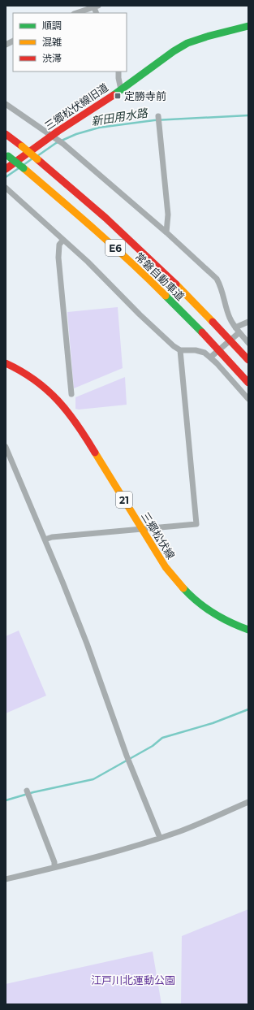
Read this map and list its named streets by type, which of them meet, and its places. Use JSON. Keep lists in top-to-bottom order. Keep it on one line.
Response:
{"streets":{"main road":["三郷松伏線旧道","E6","常磐自動車道","21","三郷松伏線"]},"water":["新田用水路"],"parks":["江戸川北運動公園"],"places":{"transit":["定勝寺前"]},"legend":["順調","混雑","渋滞"]}
